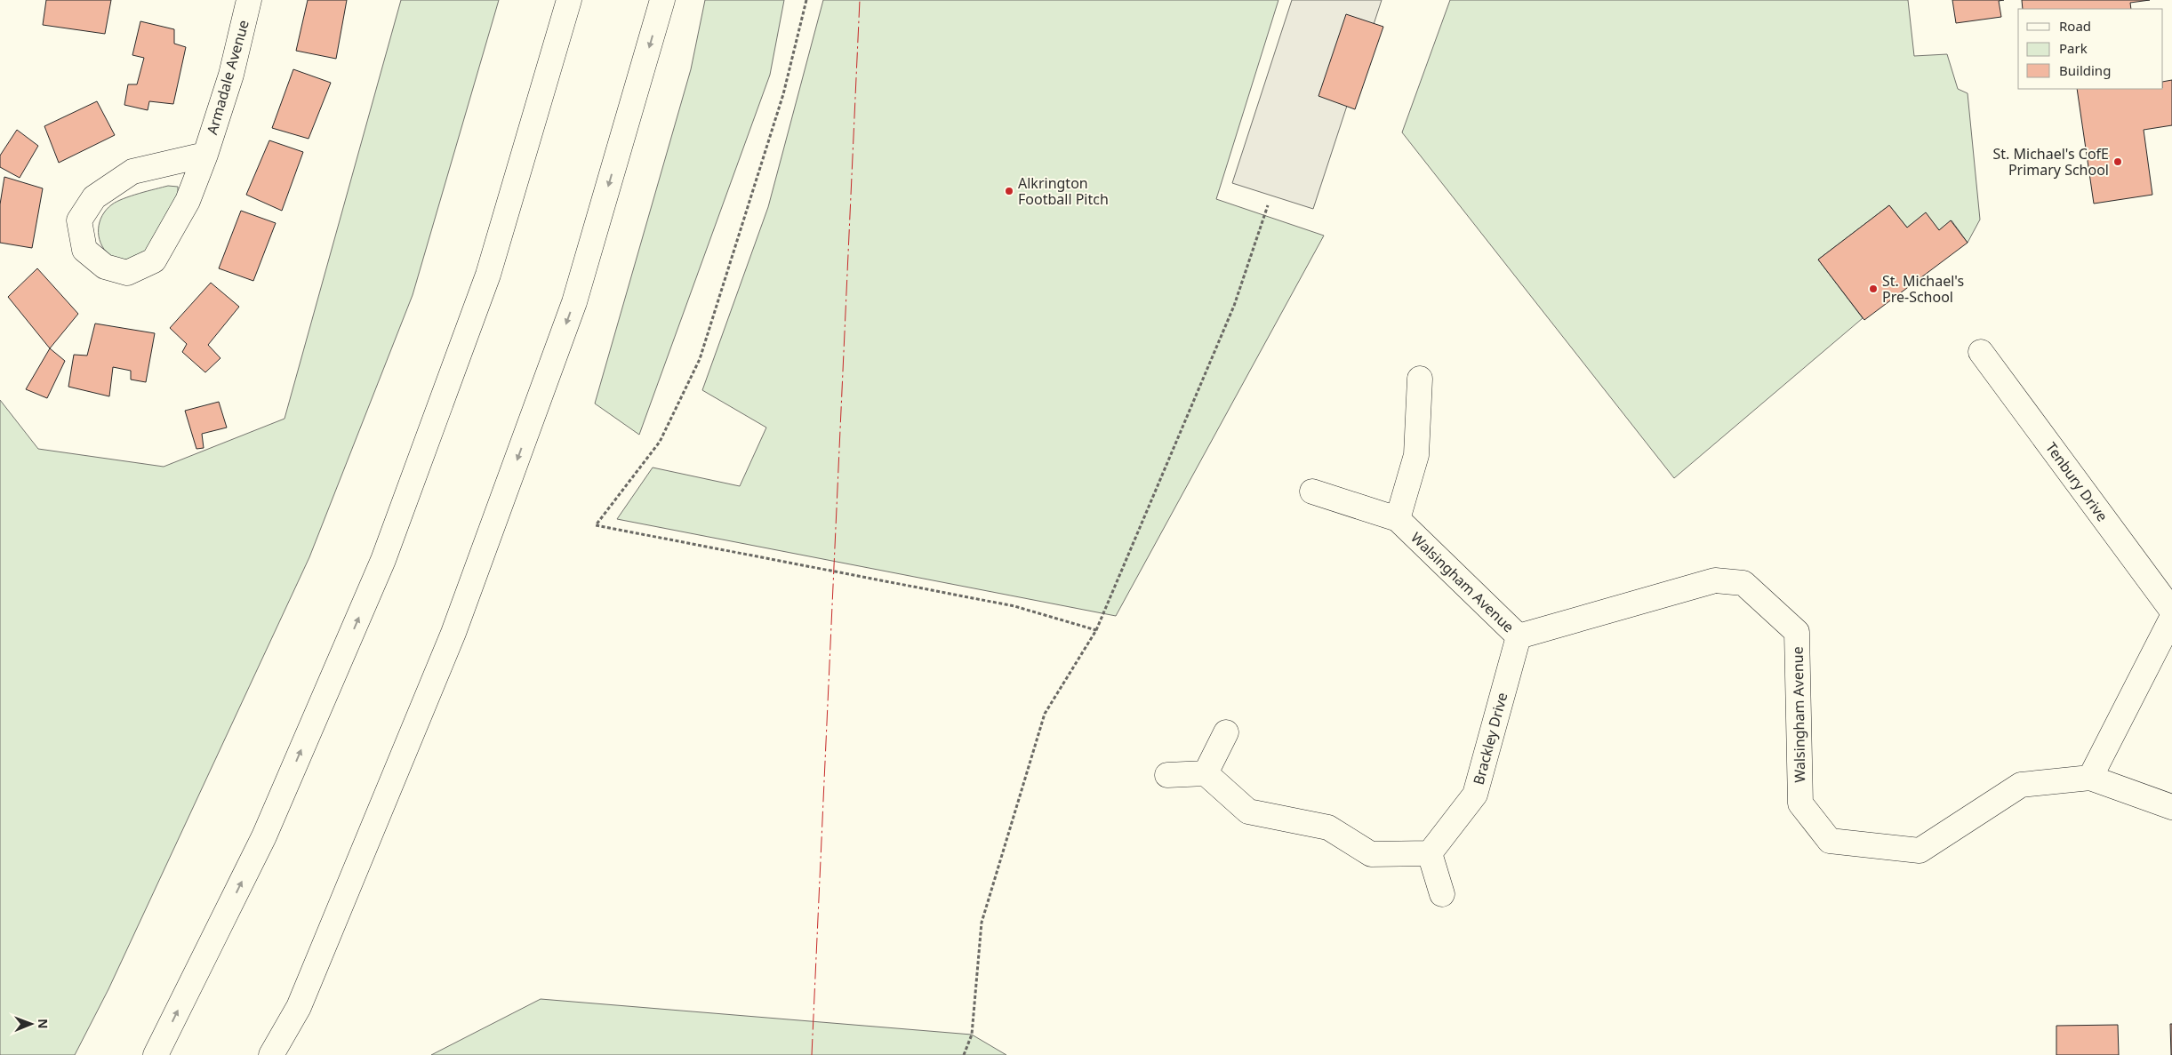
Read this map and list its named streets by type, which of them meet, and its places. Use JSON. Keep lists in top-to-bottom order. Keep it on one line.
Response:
{"streets":{"main road":["Armadale Avenue","Tenbury Drive","Walsingham Avenue","Brackley Drive"]},"crossings":[["Walsingham Avenue","Brackley Drive"]],"places":["St. Michael's CofE Primary School","Alkrington Football Pitch","St. Michael's Pre-School"],"legend":["Road","Park","Building"],"north":"right"}
